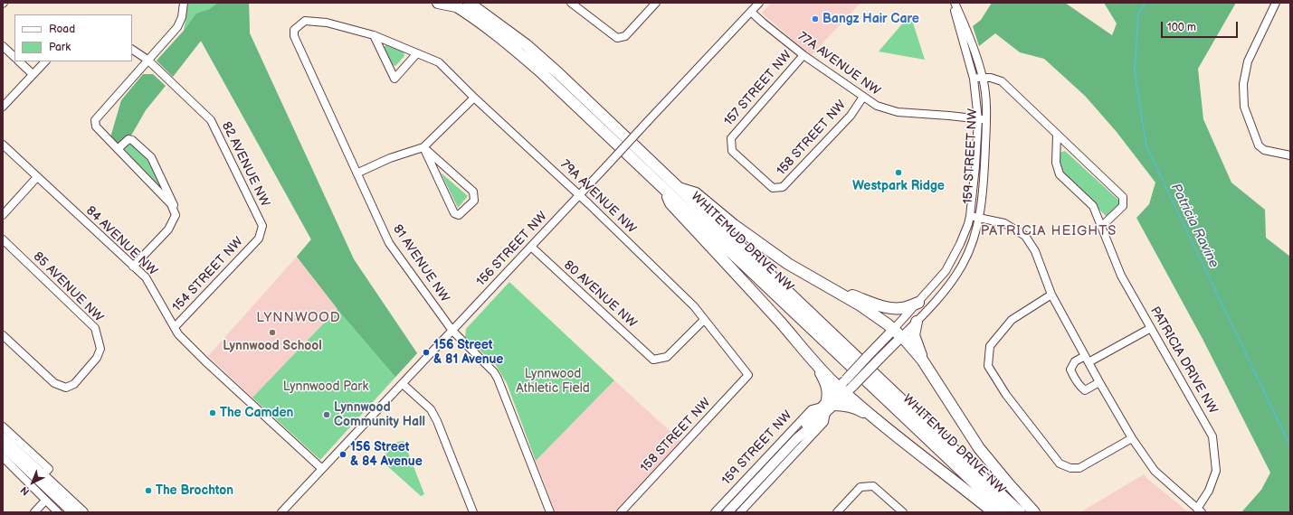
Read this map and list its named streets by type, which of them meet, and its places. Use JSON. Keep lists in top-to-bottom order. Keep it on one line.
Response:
{"streets":{"highway":["WHITEMUD DRIVE NW"],"main road":["159 STREET NW"],"street":["77A AVENUE NW","157 STREET NW","158 STREET NW","82 AVENUE NW","79A AVENUE NW","84 AVENUE NW","156 STREET NW","81 AVENUE NW","154 STREET NW","85 AVENUE NW","80 AVENUE NW","PATRICIA DRIVE NW"]},"crossings":[["77A AVENUE NW","157 STREET NW"],["77A AVENUE NW","158 STREET NW"],["77A AVENUE NW","159 STREET NW"],["77A AVENUE NW","156 STREET NW"],["157 STREET NW","158 STREET NW"],["158 STREET NW","79A AVENUE NW"],["82 AVENUE NW","154 STREET NW"],["79A AVENUE NW","156 STREET NW"],["79A AVENUE NW","81 AVENUE NW"],["79A AVENUE NW","80 AVENUE NW"],["84 AVENUE NW","156 STREET NW"],["84 AVENUE NW","154 STREET NW"],["156 STREET NW","81 AVENUE NW"],["156 STREET NW","80 AVENUE NW"]],"districts":["PATRICIA HEIGHTS","LYNNWOOD"],"water":["Patricia Ravine"],"parks":["Lynnwood Athletic Field","Lynnwood Park"],"places":["Bangz Hair Care","Westpark Ridge","Lynnwood School","156 Street & 81 Avenue","The Camden","Lynnwood Community Hall","156 Street & 84 Avenue","The Brochton"],"legend":["Road","Park"],"scale_bar":"100 m","north":"bottom left"}
